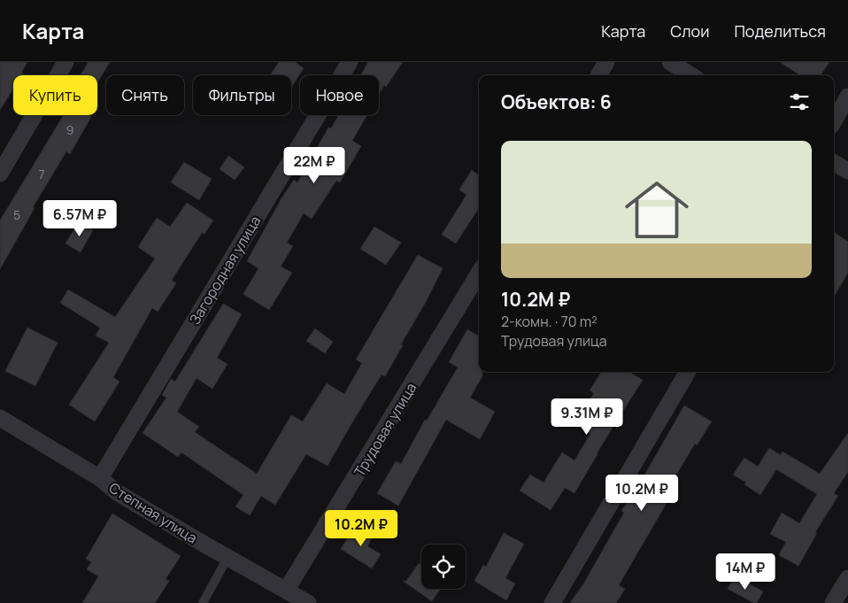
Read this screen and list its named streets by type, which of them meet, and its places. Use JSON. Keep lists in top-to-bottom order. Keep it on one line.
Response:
{"streets":{"street":["Загородная улица","Трудовая улица","Степная улица"]},"crossings":[["Загородная улица","Степная улица"],["Трудовая улица","Степная улица"]],"house_numbers":["9","7","5"],"page":{"header":"Карта","nav":["Карта","Слои","Поделиться"],"chip":["Купить","Снять","Фильтры","Новое"],"heading":"Объектов: 6","list":[{"name":"10.2M ₽","note":"2-комн. · 70 m² · Трудовая улица"}],"price":["22M ₽","6.57M ₽","9.31M ₽","10.2M ₽","10.2M ₽","14M ₽"]}}
